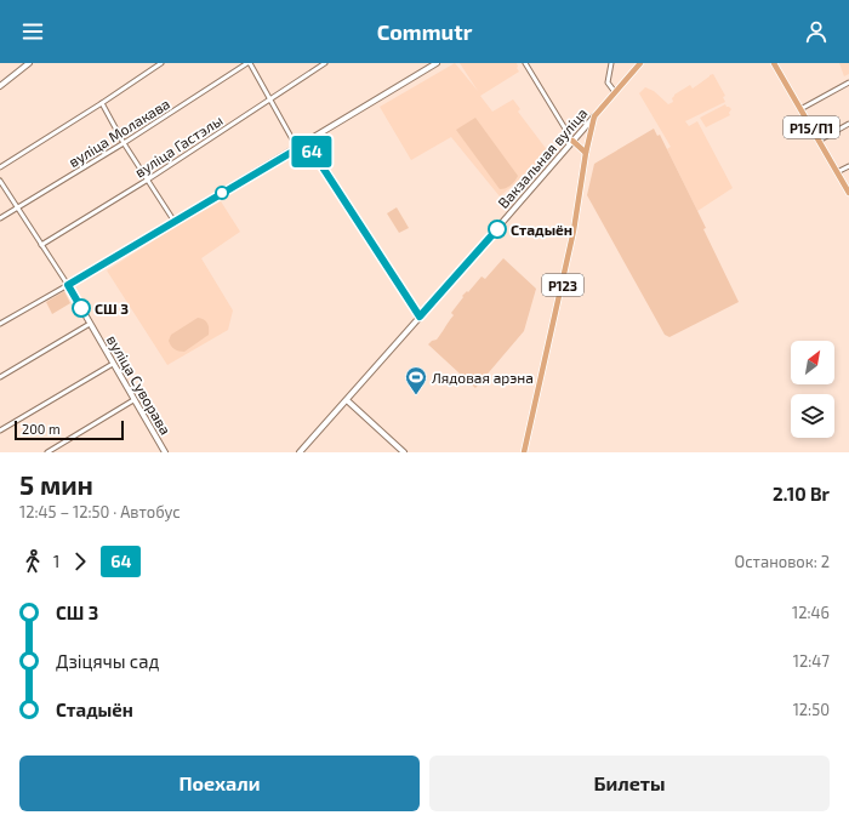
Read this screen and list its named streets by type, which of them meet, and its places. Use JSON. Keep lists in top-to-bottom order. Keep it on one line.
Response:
{"streets":{"main road":["Р15/П1","Вакзальная вуліца","Р123","вуліца Суворава"],"street":["вуліца Молакава","вуліца Гастэлы"]},"crossings":[["вуліца Молакава","вуліца Суворава"],["вуліца Гастэлы","вуліца Суворава"],["Вакзальная вуліца","Р123"]],"places":{"other":["Стадыён","СШ 3"],"sports":["Лядовая арэна"]},"lines":["bus line 64"],"scale_bar":"200 m","north":"top right","page":{"header":"Commutr","on_map":"64","scale":"200 m","heading":["5 мин","12:45 – 12:50 · Автобус","2.10 Br"],"legs":["1","64","Остановок: 2"],"list":[{"name":"СШ 3","value":"12:46"},{"name":"Дзіцячы сад","value":"12:47"},{"name":"Стадыён","value":"12:50"}],"buttons":["Поехали","Билеты"]}}
